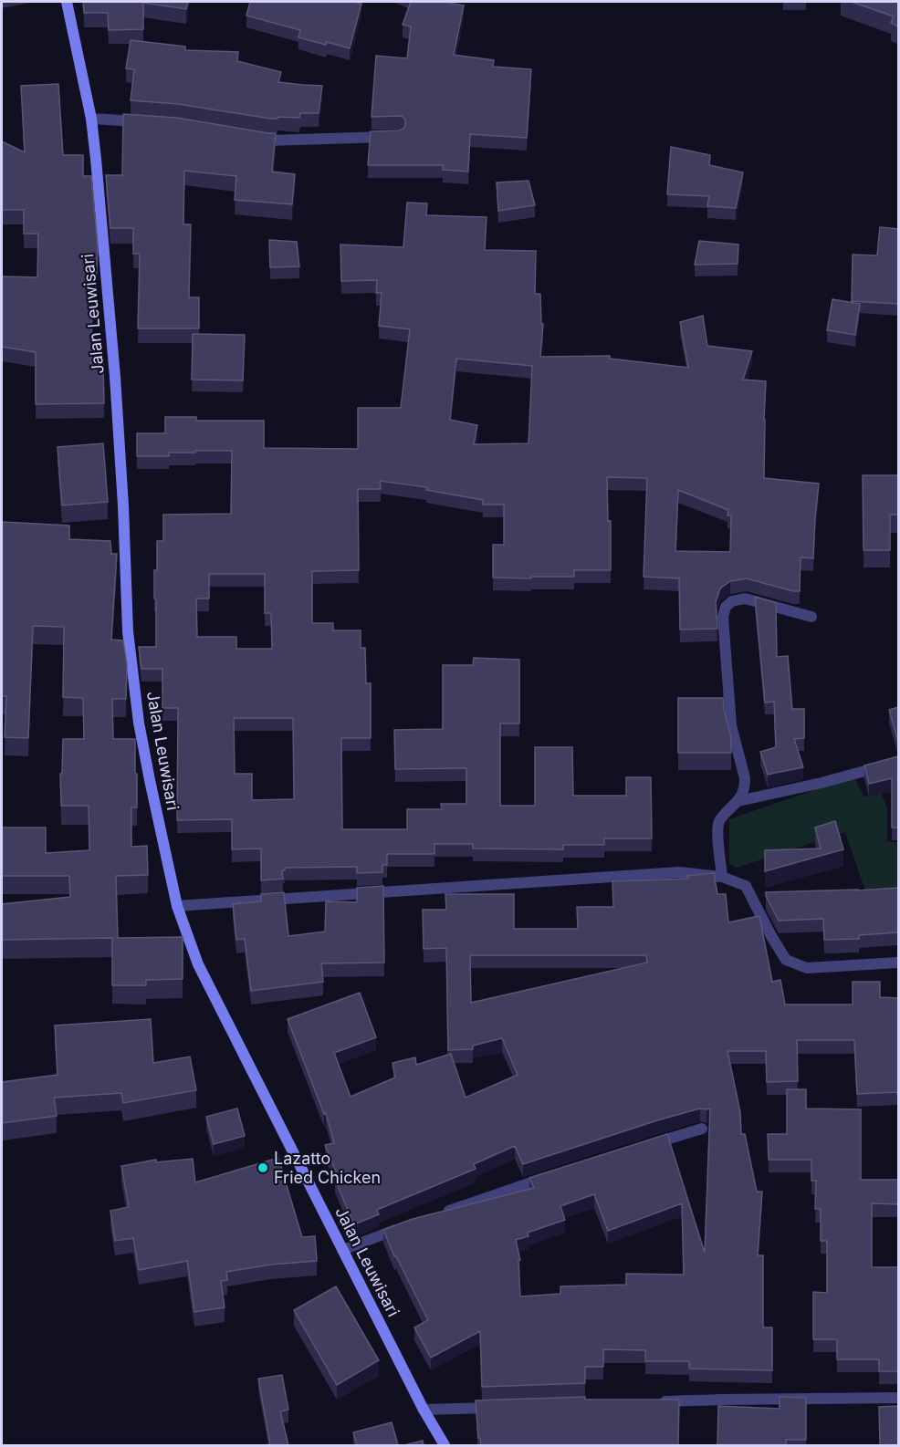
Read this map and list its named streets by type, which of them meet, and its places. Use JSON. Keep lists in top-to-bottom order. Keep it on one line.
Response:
{"streets":{"main road":["Jalan Leuwisari"]},"places":["Lazatto Fried Chicken"]}
